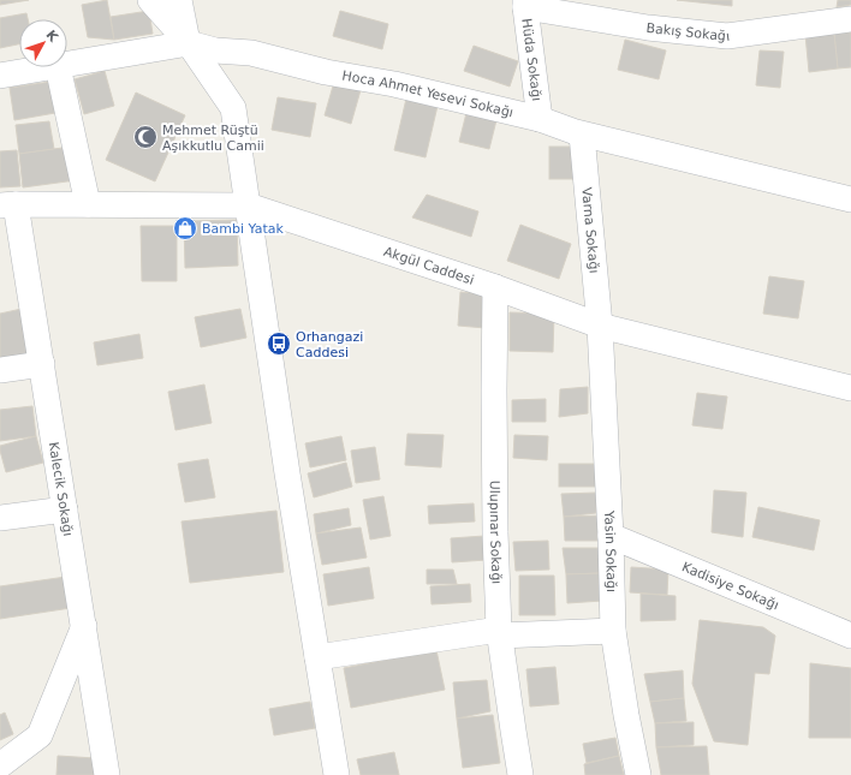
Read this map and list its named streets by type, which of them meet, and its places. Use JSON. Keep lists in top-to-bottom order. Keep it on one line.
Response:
{"streets":{"street":["Bakış Sokağı","Hüda Sokağı","Hoca Ahmet Yesevi Sokağı","Varna Sokağı","Akgül Caddesi","Kalecik Sokağı","Ulupınar Sokağı","Yasin Sokağı","Kadisiye Sokağı"]},"crossings":[["Bakış Sokağı","Hüda Sokağı"],["Hüda Sokağı","Hoca Ahmet Yesevi Sokağı"],["Hoca Ahmet Yesevi Sokağı","Varna Sokağı"],["Varna Sokağı","Akgül Caddesi"],["Varna Sokağı","Yasin Sokağı"],["Akgül Caddesi","Kalecik Sokağı"],["Akgül Caddesi","Ulupınar Sokağı"],["Akgül Caddesi","Yasin Sokağı"],["Yasin Sokağı","Kadisiye Sokağı"]],"places":{"mosque":["Mehmet Rüştü Aşıkkutlu Camii"],"shop":["Bambi Yatak"],"bus stop":["Orhangazi Caddesi"]},"north":"top right"}
